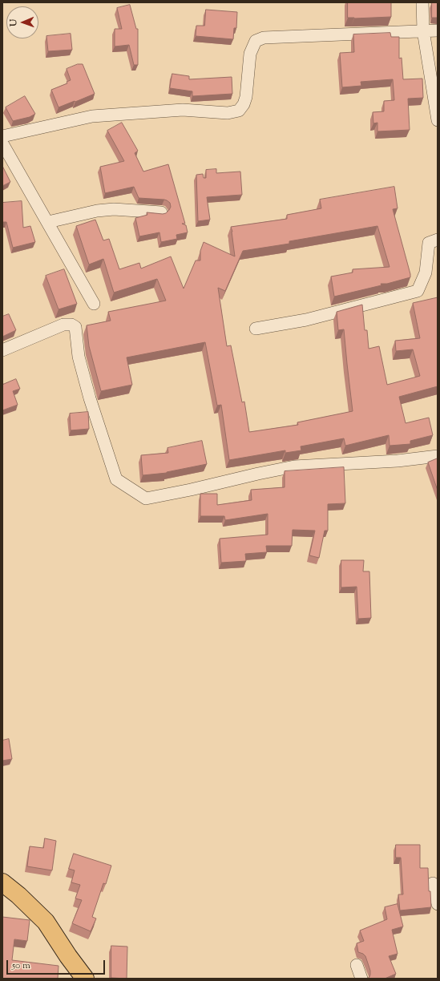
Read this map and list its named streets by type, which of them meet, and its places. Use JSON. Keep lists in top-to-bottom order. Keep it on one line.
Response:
{"scale_bar":"50 m","north":"left"}
